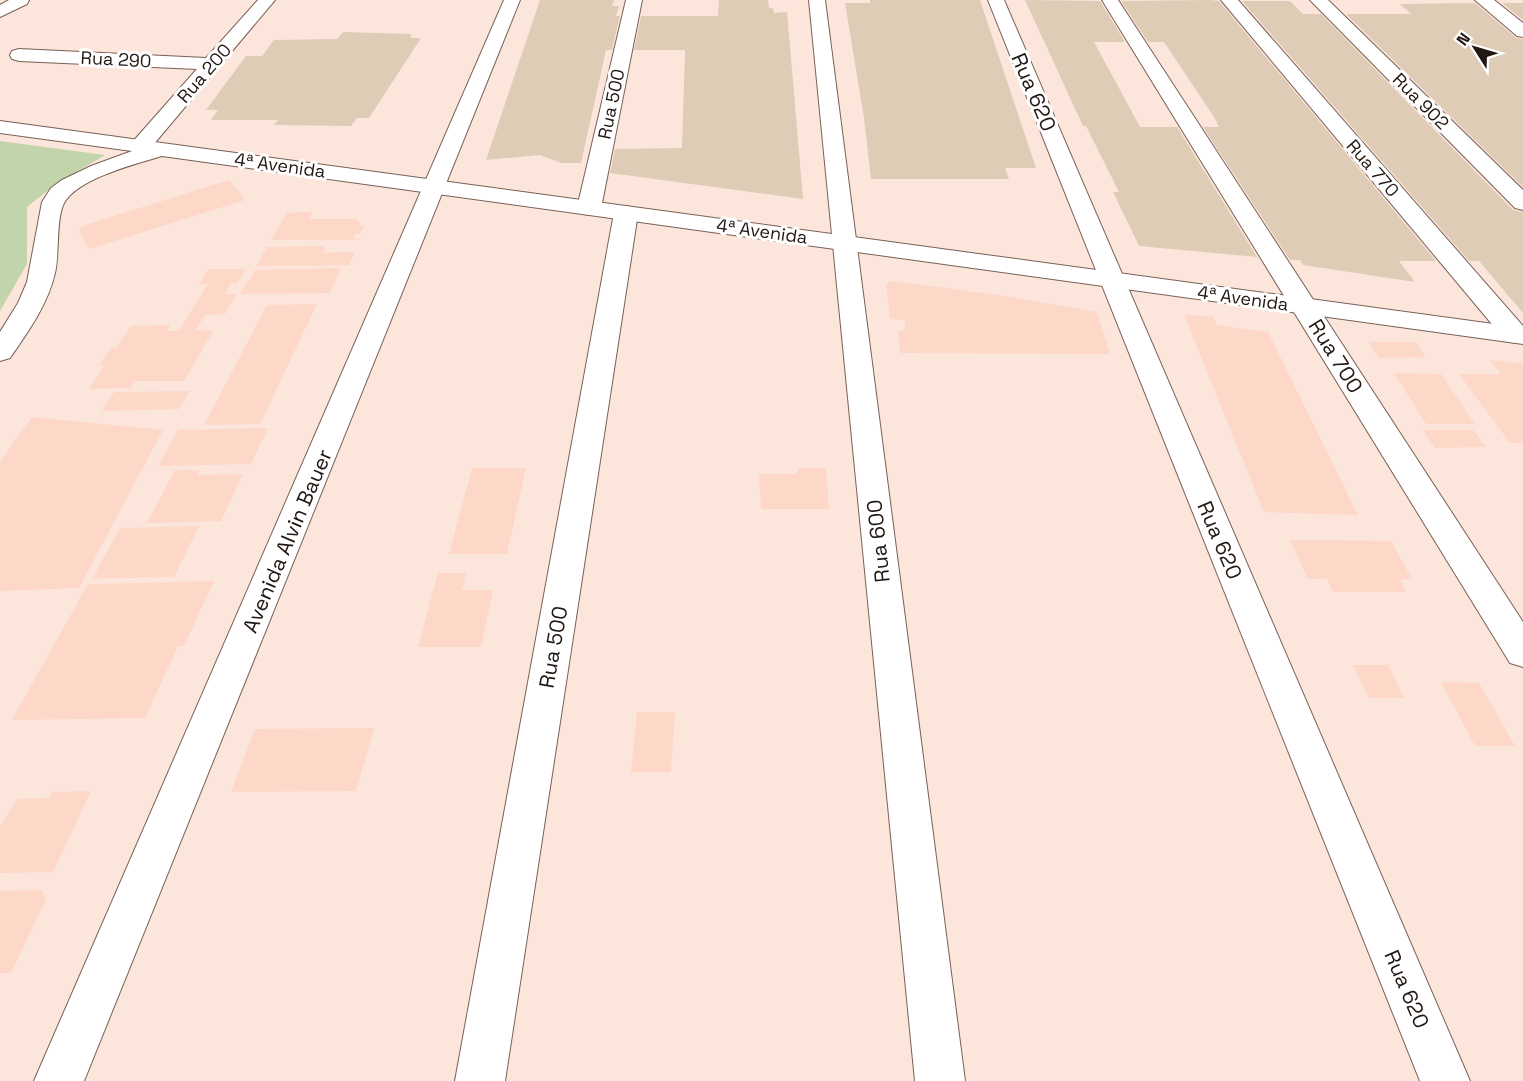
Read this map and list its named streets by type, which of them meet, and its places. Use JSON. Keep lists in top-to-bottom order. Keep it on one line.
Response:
{"streets":{"street":["Rua 290","Rua 200","Rua 620","Rua 902","Rua 500","4ª Avenida","Rua 770","Rua 700","Avenida Alvin Bauer","Rua 600"]},"crossings":[["Rua 290","Rua 200"],["Rua 200","4ª Avenida"],["Rua 620","4ª Avenida"],["Rua 500","4ª Avenida"],["4ª Avenida","Rua 770"],["4ª Avenida","Rua 700"],["4ª Avenida","Avenida Alvin Bauer"],["4ª Avenida","Rua 600"]],"north":"top left"}
